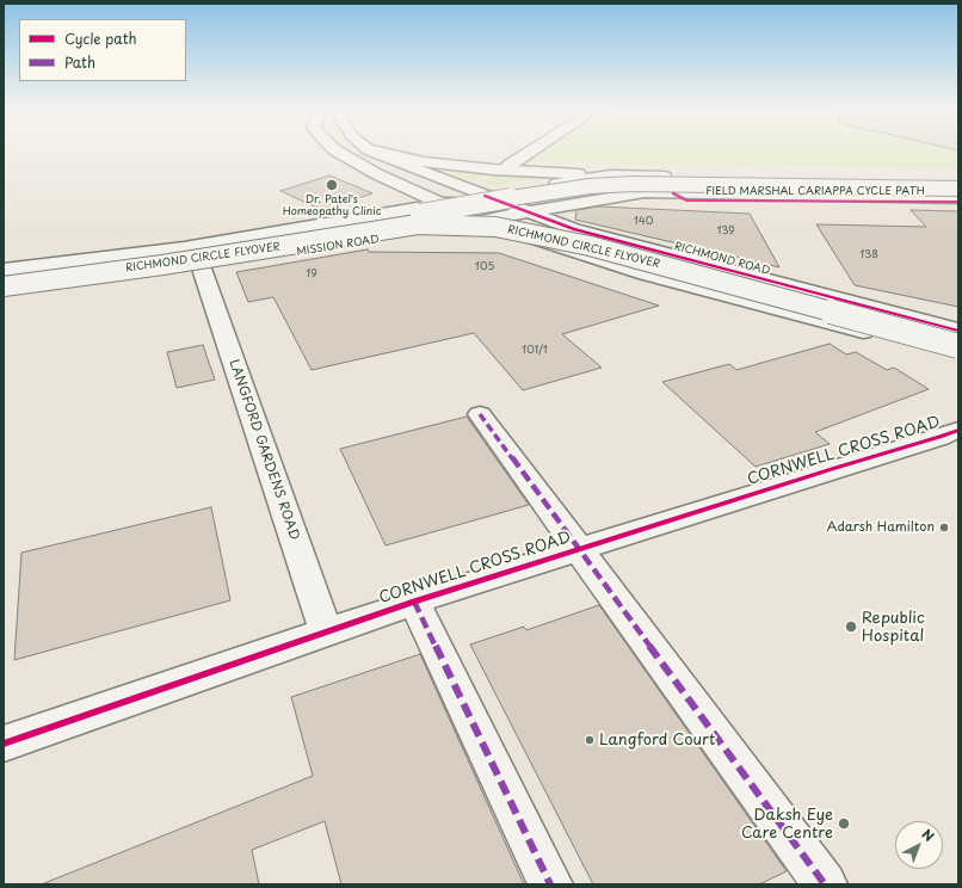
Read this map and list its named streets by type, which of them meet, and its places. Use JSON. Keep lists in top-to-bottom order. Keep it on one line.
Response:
{"streets":{"main road":["MISSION ROAD","RICHMOND CIRCLE FLYOVER","RICHMOND ROAD","LANGFORD GARDENS ROAD","CORNWELL CROSS ROAD"],"cycle path":["FIELD MARSHAL CARIAPPA CYCLE PATH"]},"crossings":[["MISSION ROAD","RICHMOND ROAD"],["MISSION ROAD","LANGFORD GARDENS ROAD"],["LANGFORD GARDENS ROAD","CORNWELL CROSS ROAD"]],"places":["Dr. Patel's Homeopathy Clinic","Adarsh Hamilton","Republic Hospital","Langford Court","Daksh Eye Care Centre"],"house_numbers":["140","139","138","105","19","101/1"],"legend":["Cycle path","Path"],"north":"top right"}
